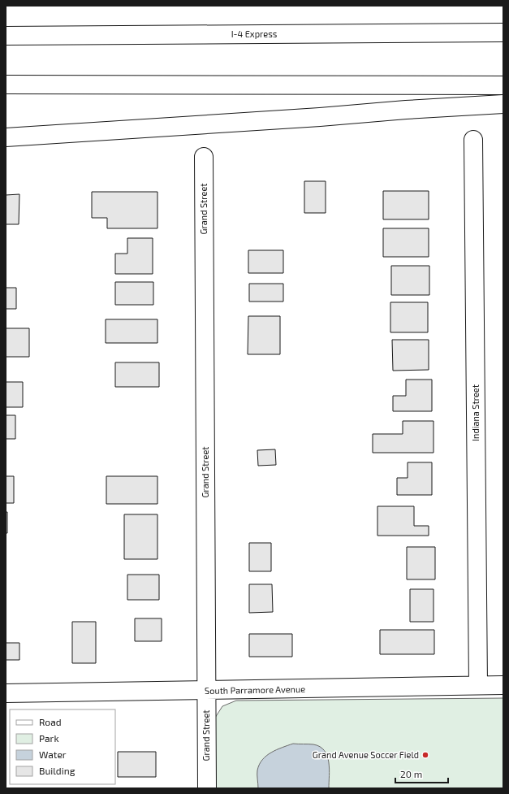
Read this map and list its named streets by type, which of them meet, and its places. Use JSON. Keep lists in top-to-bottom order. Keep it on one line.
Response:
{"streets":{"main road":["I-4 Express","Grand Street","Indiana Street","South Parramore Avenue"]},"crossings":[["Grand Street","South Parramore Avenue"],["Indiana Street","South Parramore Avenue"]],"places":["Grand Avenue Soccer Field"],"legend":["Road","Park","Water","Building"],"scale_bar":"20 m"}
